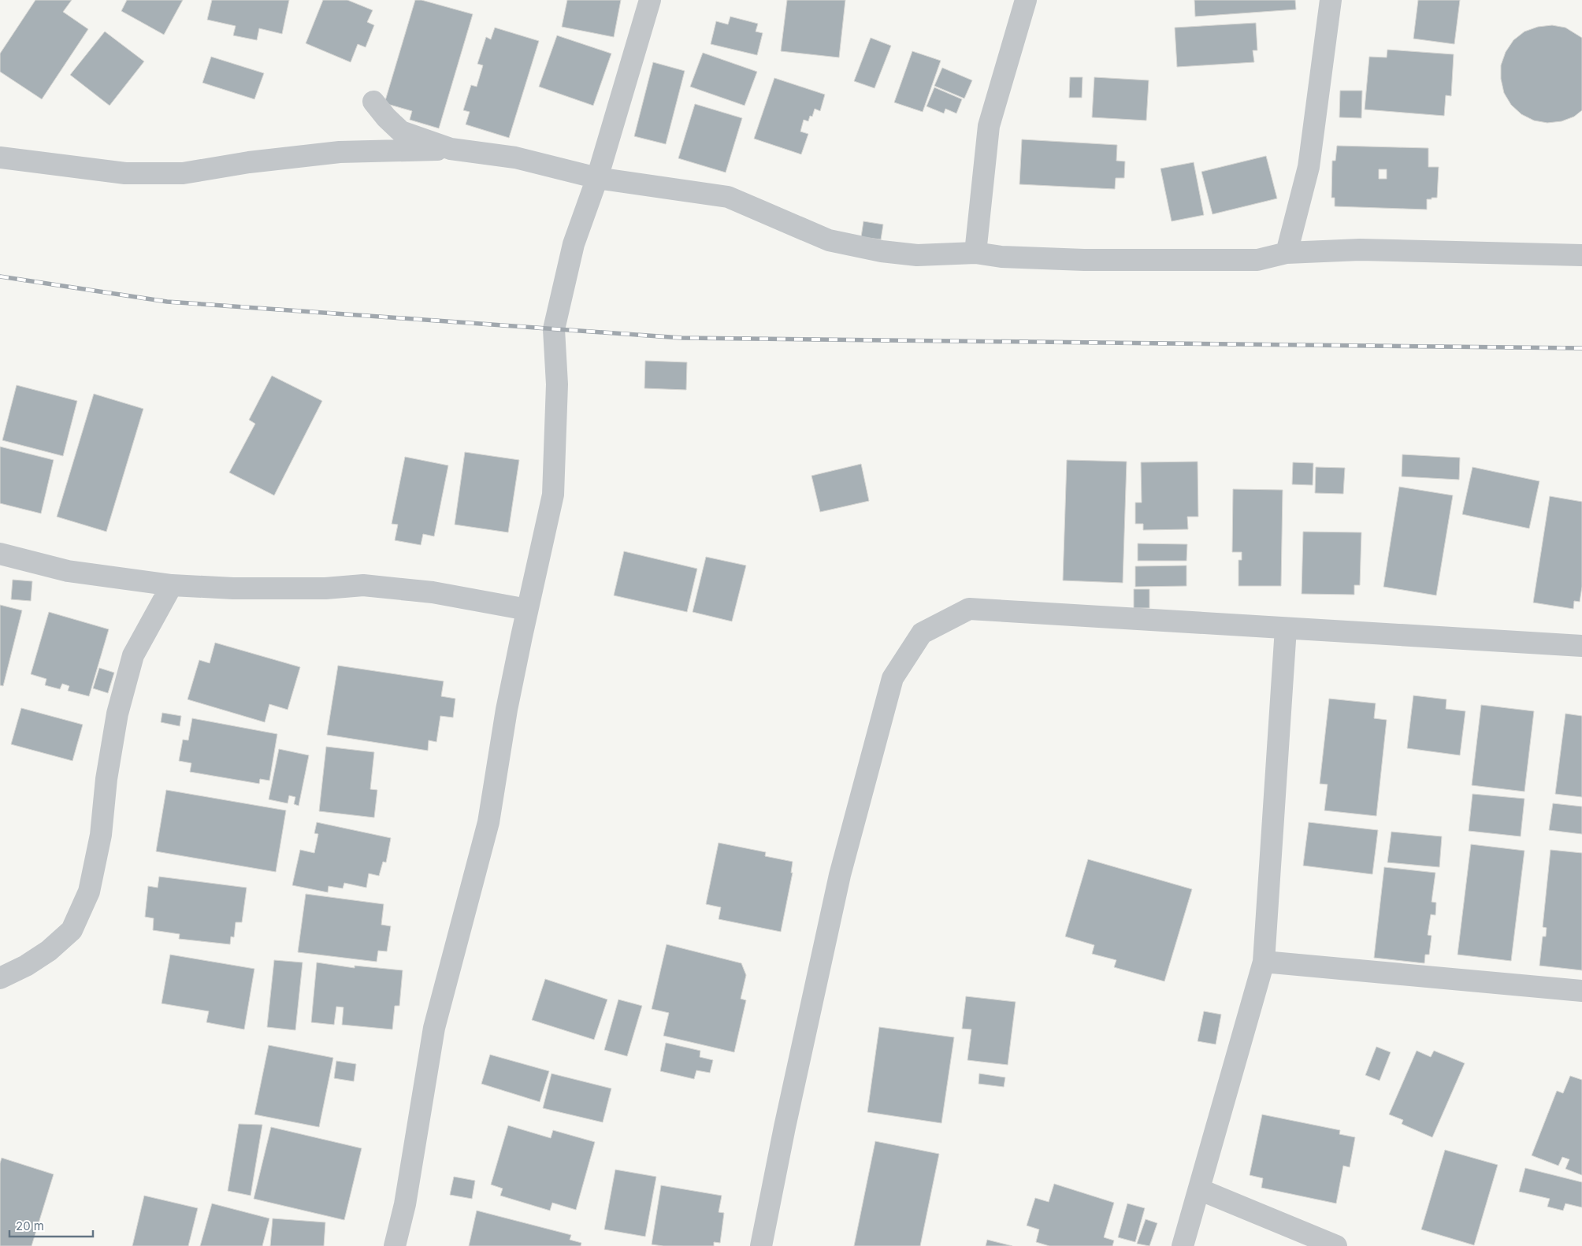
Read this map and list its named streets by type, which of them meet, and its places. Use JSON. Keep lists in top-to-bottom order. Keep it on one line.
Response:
{"scale_bar":"20 m"}
